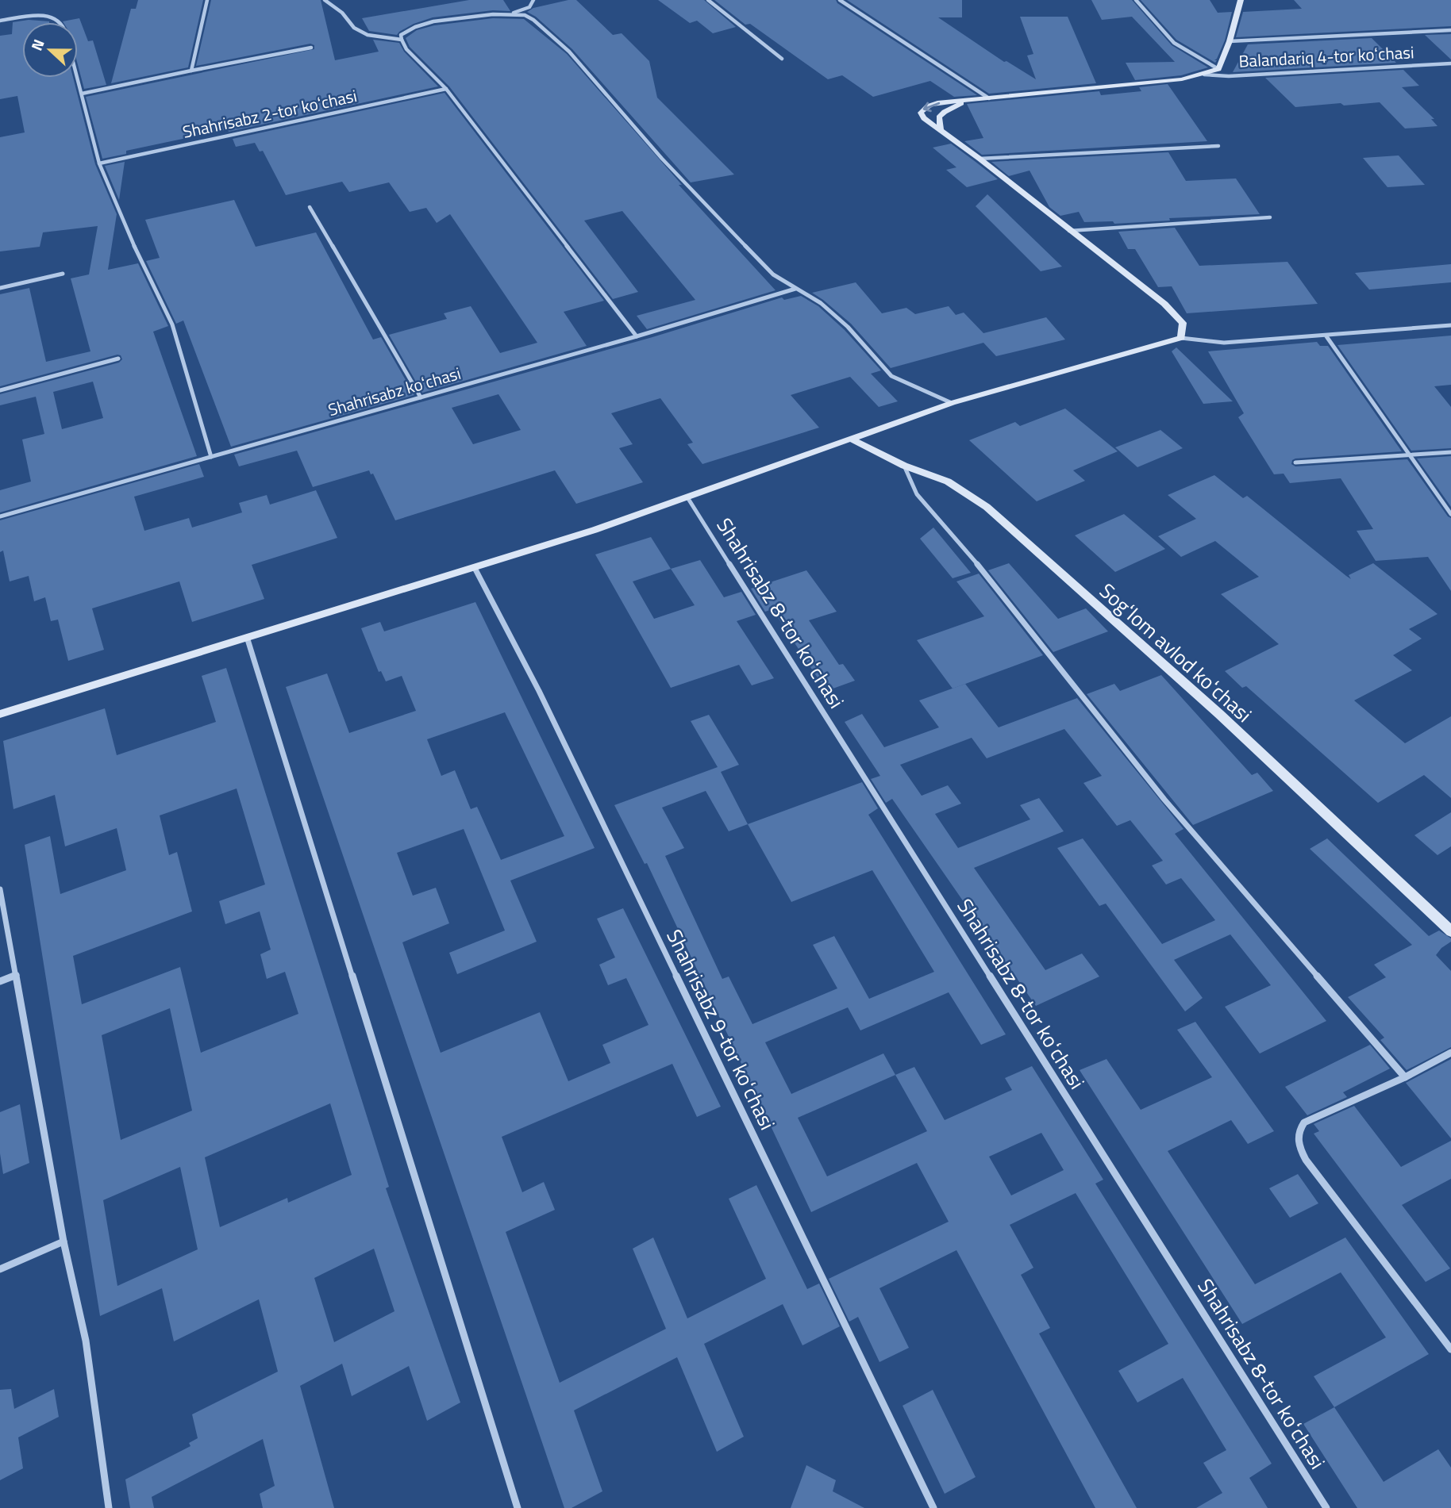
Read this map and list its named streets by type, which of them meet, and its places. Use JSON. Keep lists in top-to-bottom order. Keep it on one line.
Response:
{"streets":{"street":["Balandariq 4-tor koʻchasi","Shahrisabz 2-tor koʻchasi","Shahrisabz koʻchasi","Shahrisabz 8-tor koʻchasi","Sogʻlom avlod koʻchasi","Shahrisabz 9-tor koʻchasi"]},"north":"left"}
